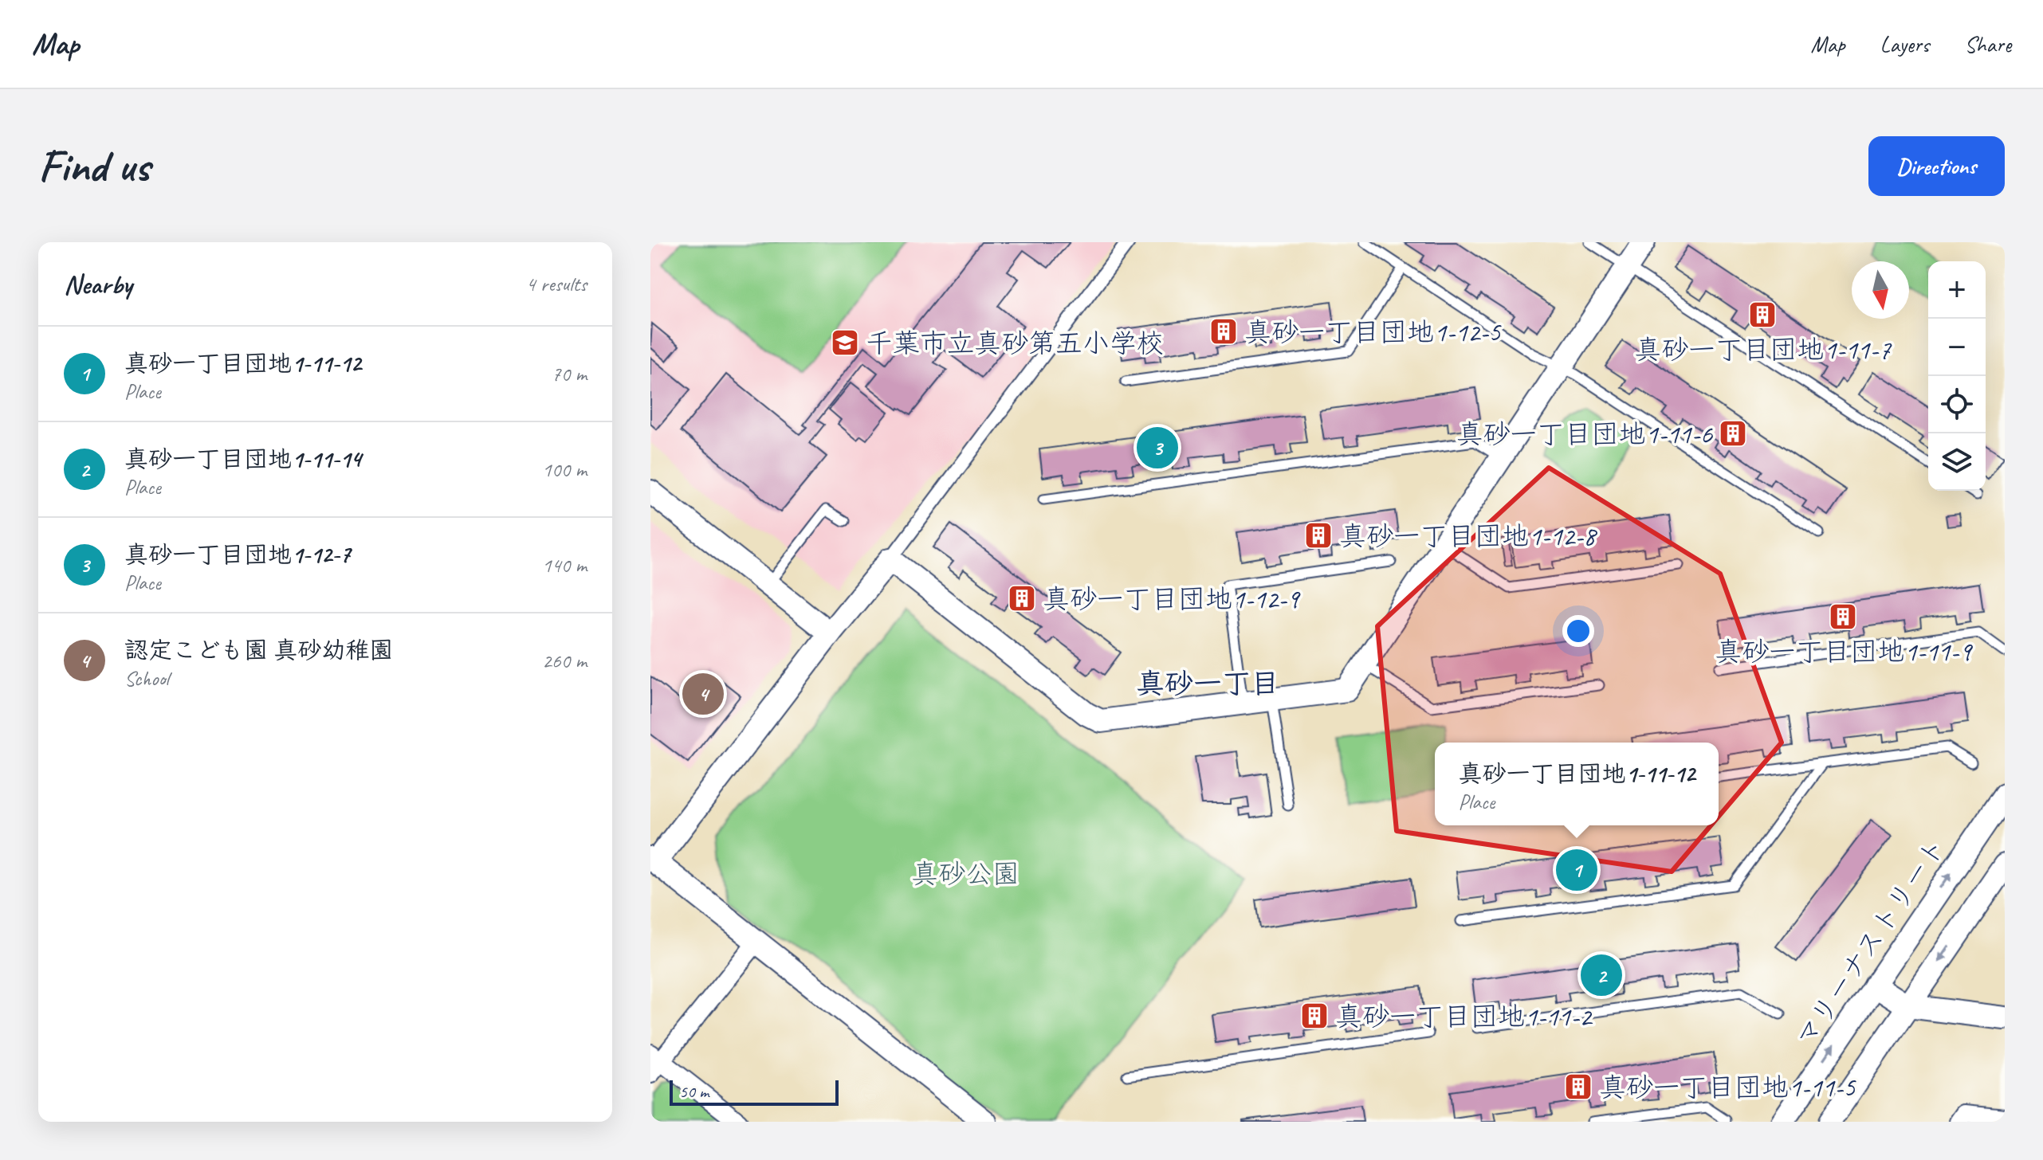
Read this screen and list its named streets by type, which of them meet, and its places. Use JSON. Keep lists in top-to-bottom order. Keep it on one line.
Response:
{"streets":{"street":["マリーナストリート"]},"districts":["真砂一丁目"],"parks":["真砂公園"],"places":{"building":["真砂一丁目団地1-11-7","真砂一丁目団地1-12-5","真砂一丁目団地1-11-6","真砂一丁目団地1-12-8","真砂一丁目団地1-12-9","真砂一丁目団地1-11-9","真砂一丁目団地1-11-2","真砂一丁目団地1-11-5"],"school or university":["千葉市立真砂第五小学校"]},"scale_bar":"50 m","north":"bottom","page":{"header":"Map","nav":["Map","Layers","Share"],"buttons":"Directions","title":"Find us","heading":["Nearby","4 results"],"map_buttons":["+","−"],"list":[{"mark":"1","name":"真砂一丁目団地1-11-12","note":"Place","value":"70 m"},{"mark":"2","name":"真砂一丁目団地1-11-14","note":"Place","value":"100 m"},{"mark":"3","name":"真砂一丁目団地1-12-7","note":"Place","value":"140 m"},{"mark":"4","name":"認定こども園 真砂幼稚園","note":"School","value":"260 m"}],"pins":["3","4","1","2"],"popup":["真砂一丁目団地1-11-12","Place"],"scale":"50 m"}}
